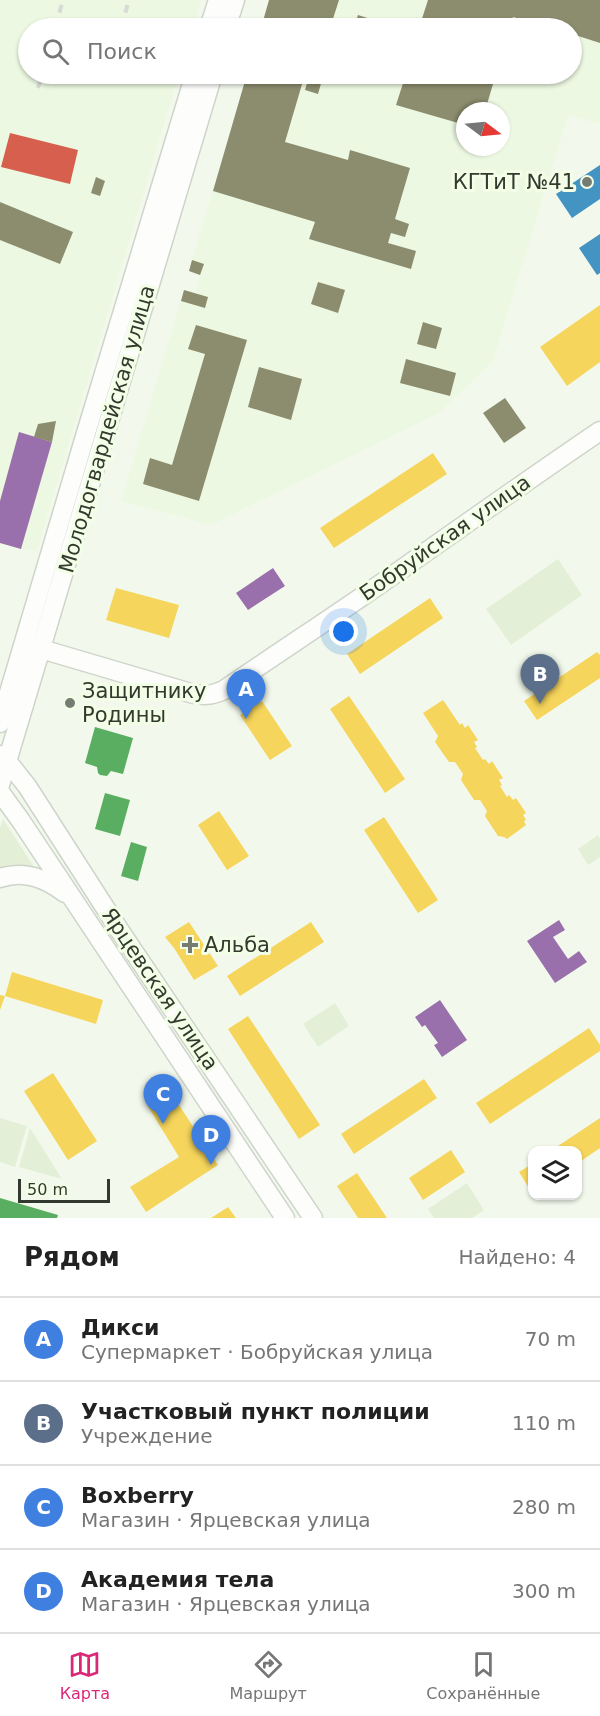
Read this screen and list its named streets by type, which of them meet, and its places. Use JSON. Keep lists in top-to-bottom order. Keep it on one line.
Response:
{"streets":{"main road":["Молодогвардейская улица","Бобруйская улица","Ярцевская улица"]},"crossings":[["Молодогвардейская улица","Бобруйская улица"],["Молодогвардейская улица","Ярцевская улица"]],"places":{"other":["КГТиТ №41","Защитнику Родины"],"health":["Альба"]},"scale_bar":"50 m","north":"right","page":{"search":"Поиск","pins":["B","A","C","D"],"scale":"50 m","heading":["Рядом","Найдено: 4"],"list":[{"mark":"A","name":"Дикси","note":"Супермаркет · Бобруйская улица","value":"70 m"},{"mark":"B","name":"Участковый пункт полиции","note":"Учреждение","value":"110 m"},{"mark":"C","name":"Boxberry","note":"Магазин · Ярцевская улица","value":"280 m"},{"mark":"D","name":"Академия тела","note":"Магазин · Ярцевская улица","value":"300 m"}],"nav":["Карта","Маршрут","Сохранённые"]}}
